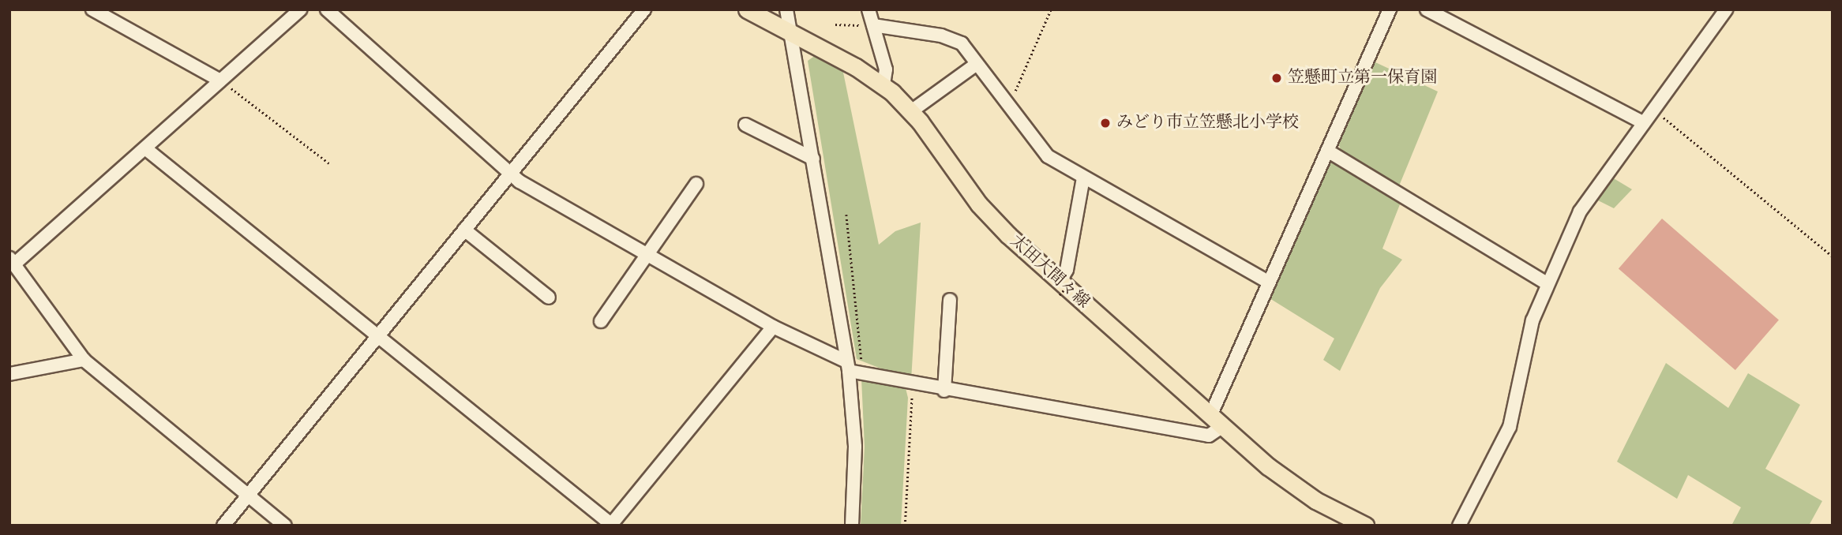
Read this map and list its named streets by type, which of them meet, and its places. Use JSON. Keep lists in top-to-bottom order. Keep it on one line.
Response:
{"streets":{"main road":["太田大間々線"]},"places":["笠懸町立第一保育園","みどり市立笠懸北小学校"]}
